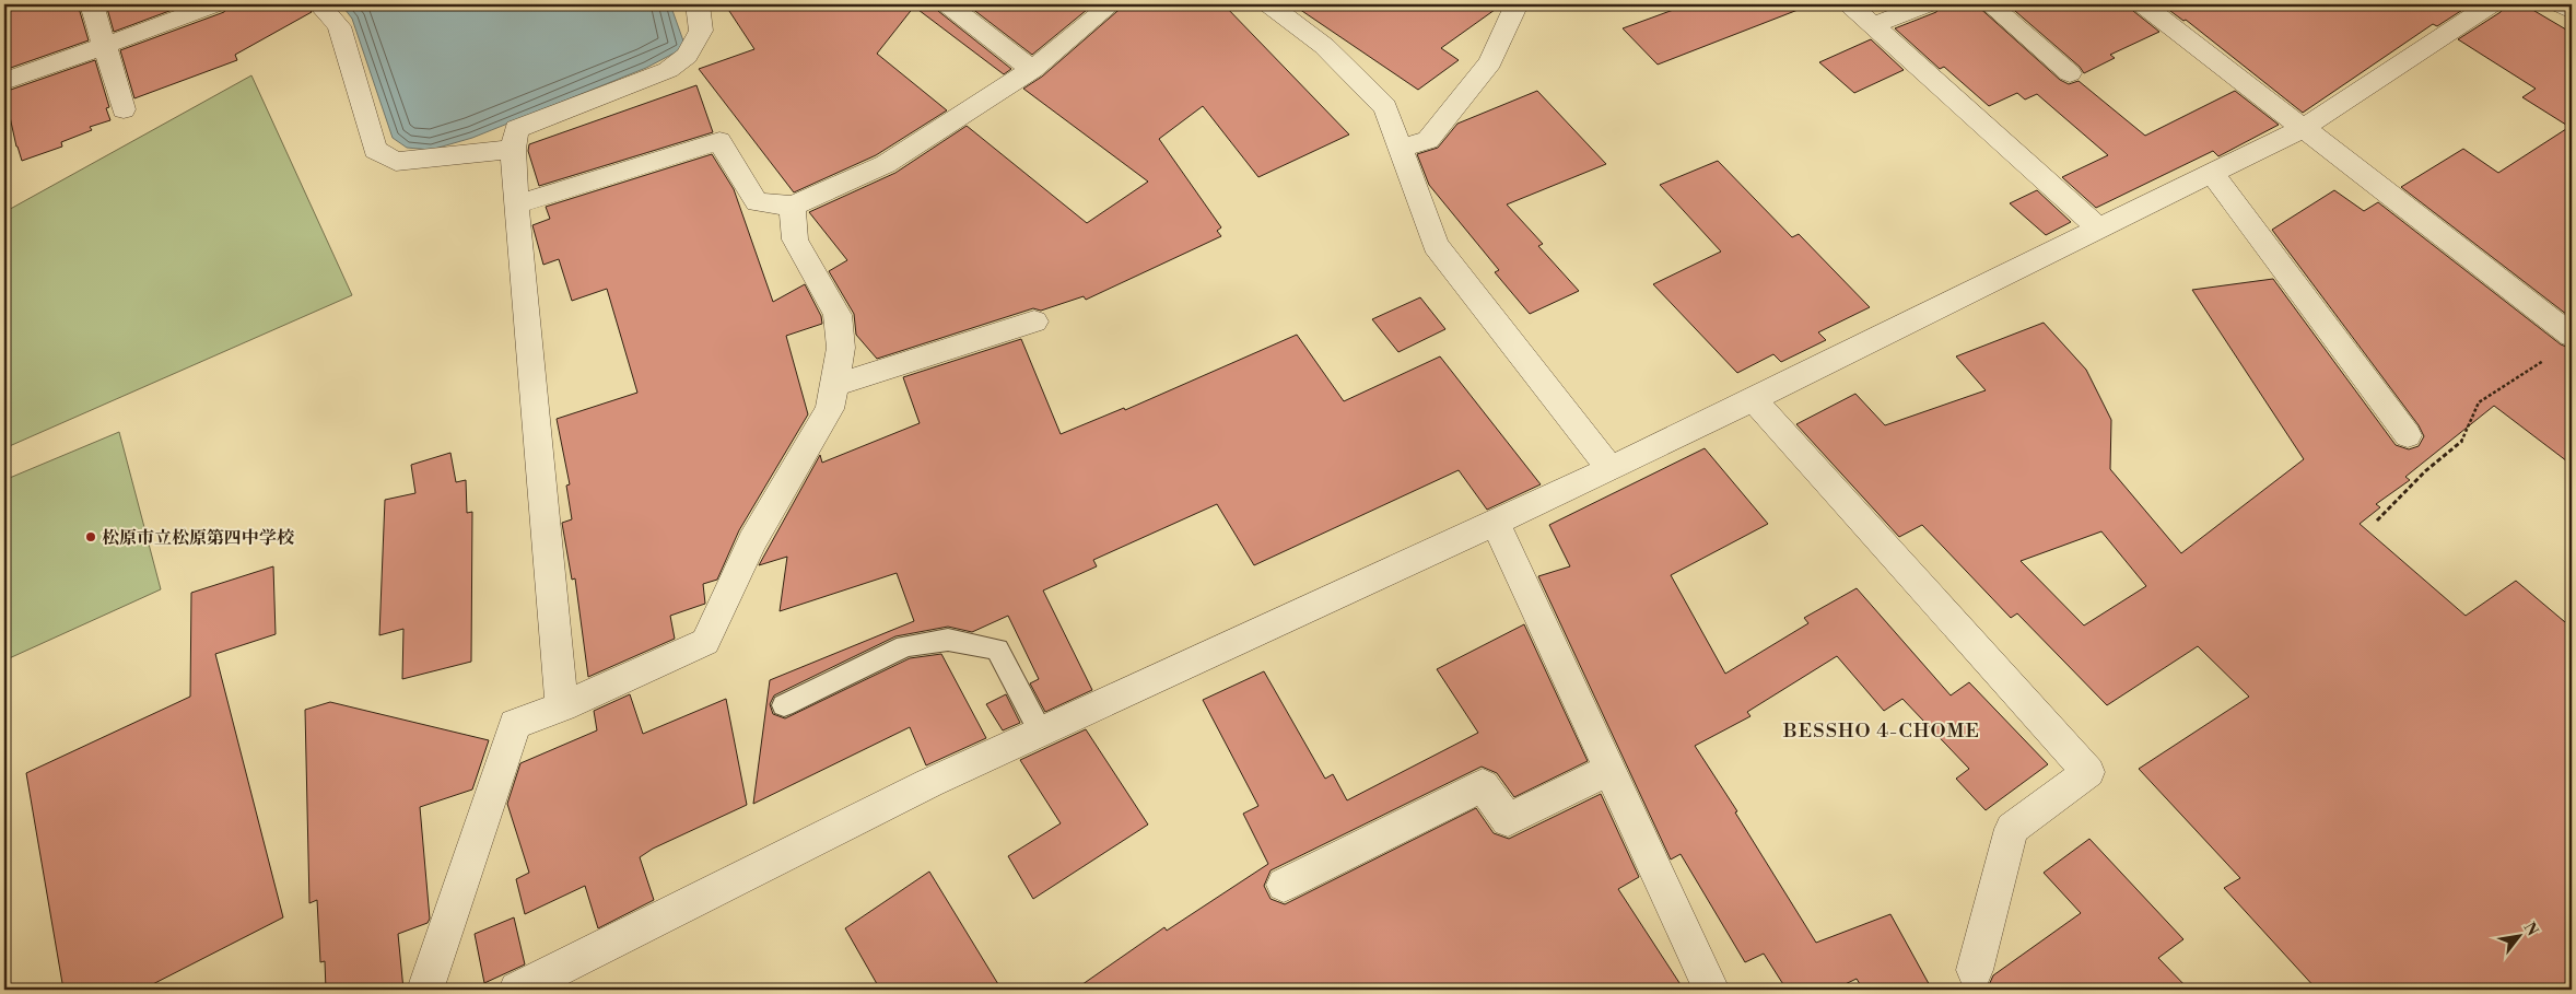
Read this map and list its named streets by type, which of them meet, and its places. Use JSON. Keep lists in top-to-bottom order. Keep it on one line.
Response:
{"districts":["BESSHO 4-CHOME"],"places":["松原市立松原第四中学校"],"north":"top right"}
